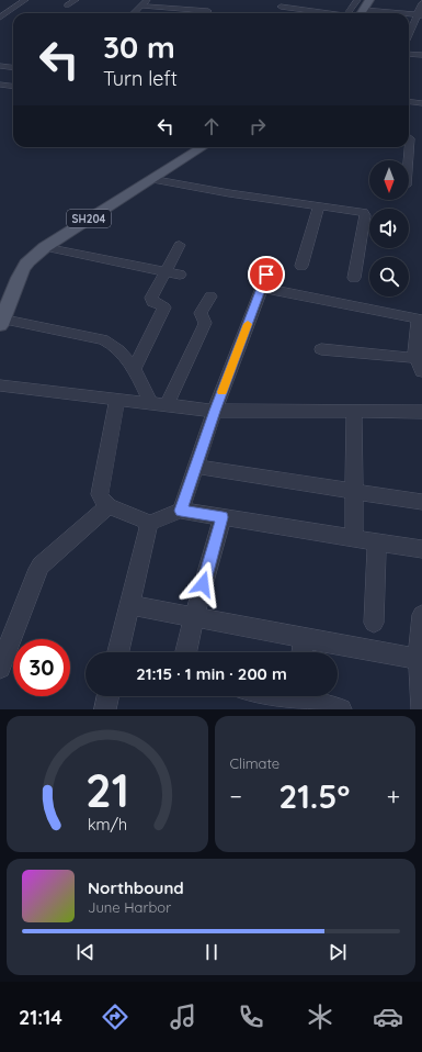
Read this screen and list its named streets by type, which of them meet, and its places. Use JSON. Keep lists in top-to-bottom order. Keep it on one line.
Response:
{"streets":{"main road":["SH204"]},"north":"bottom","page":{"turn":["30 m","Turn left"],"limit":"30","trip":"21:15 · 1 min · 200 m","tile":"Climate","heat":["−","21.5°","+"],"song":["Northbound","June Harbor"],"tabs":"21:14","gauge":["21","km/h"]}}
